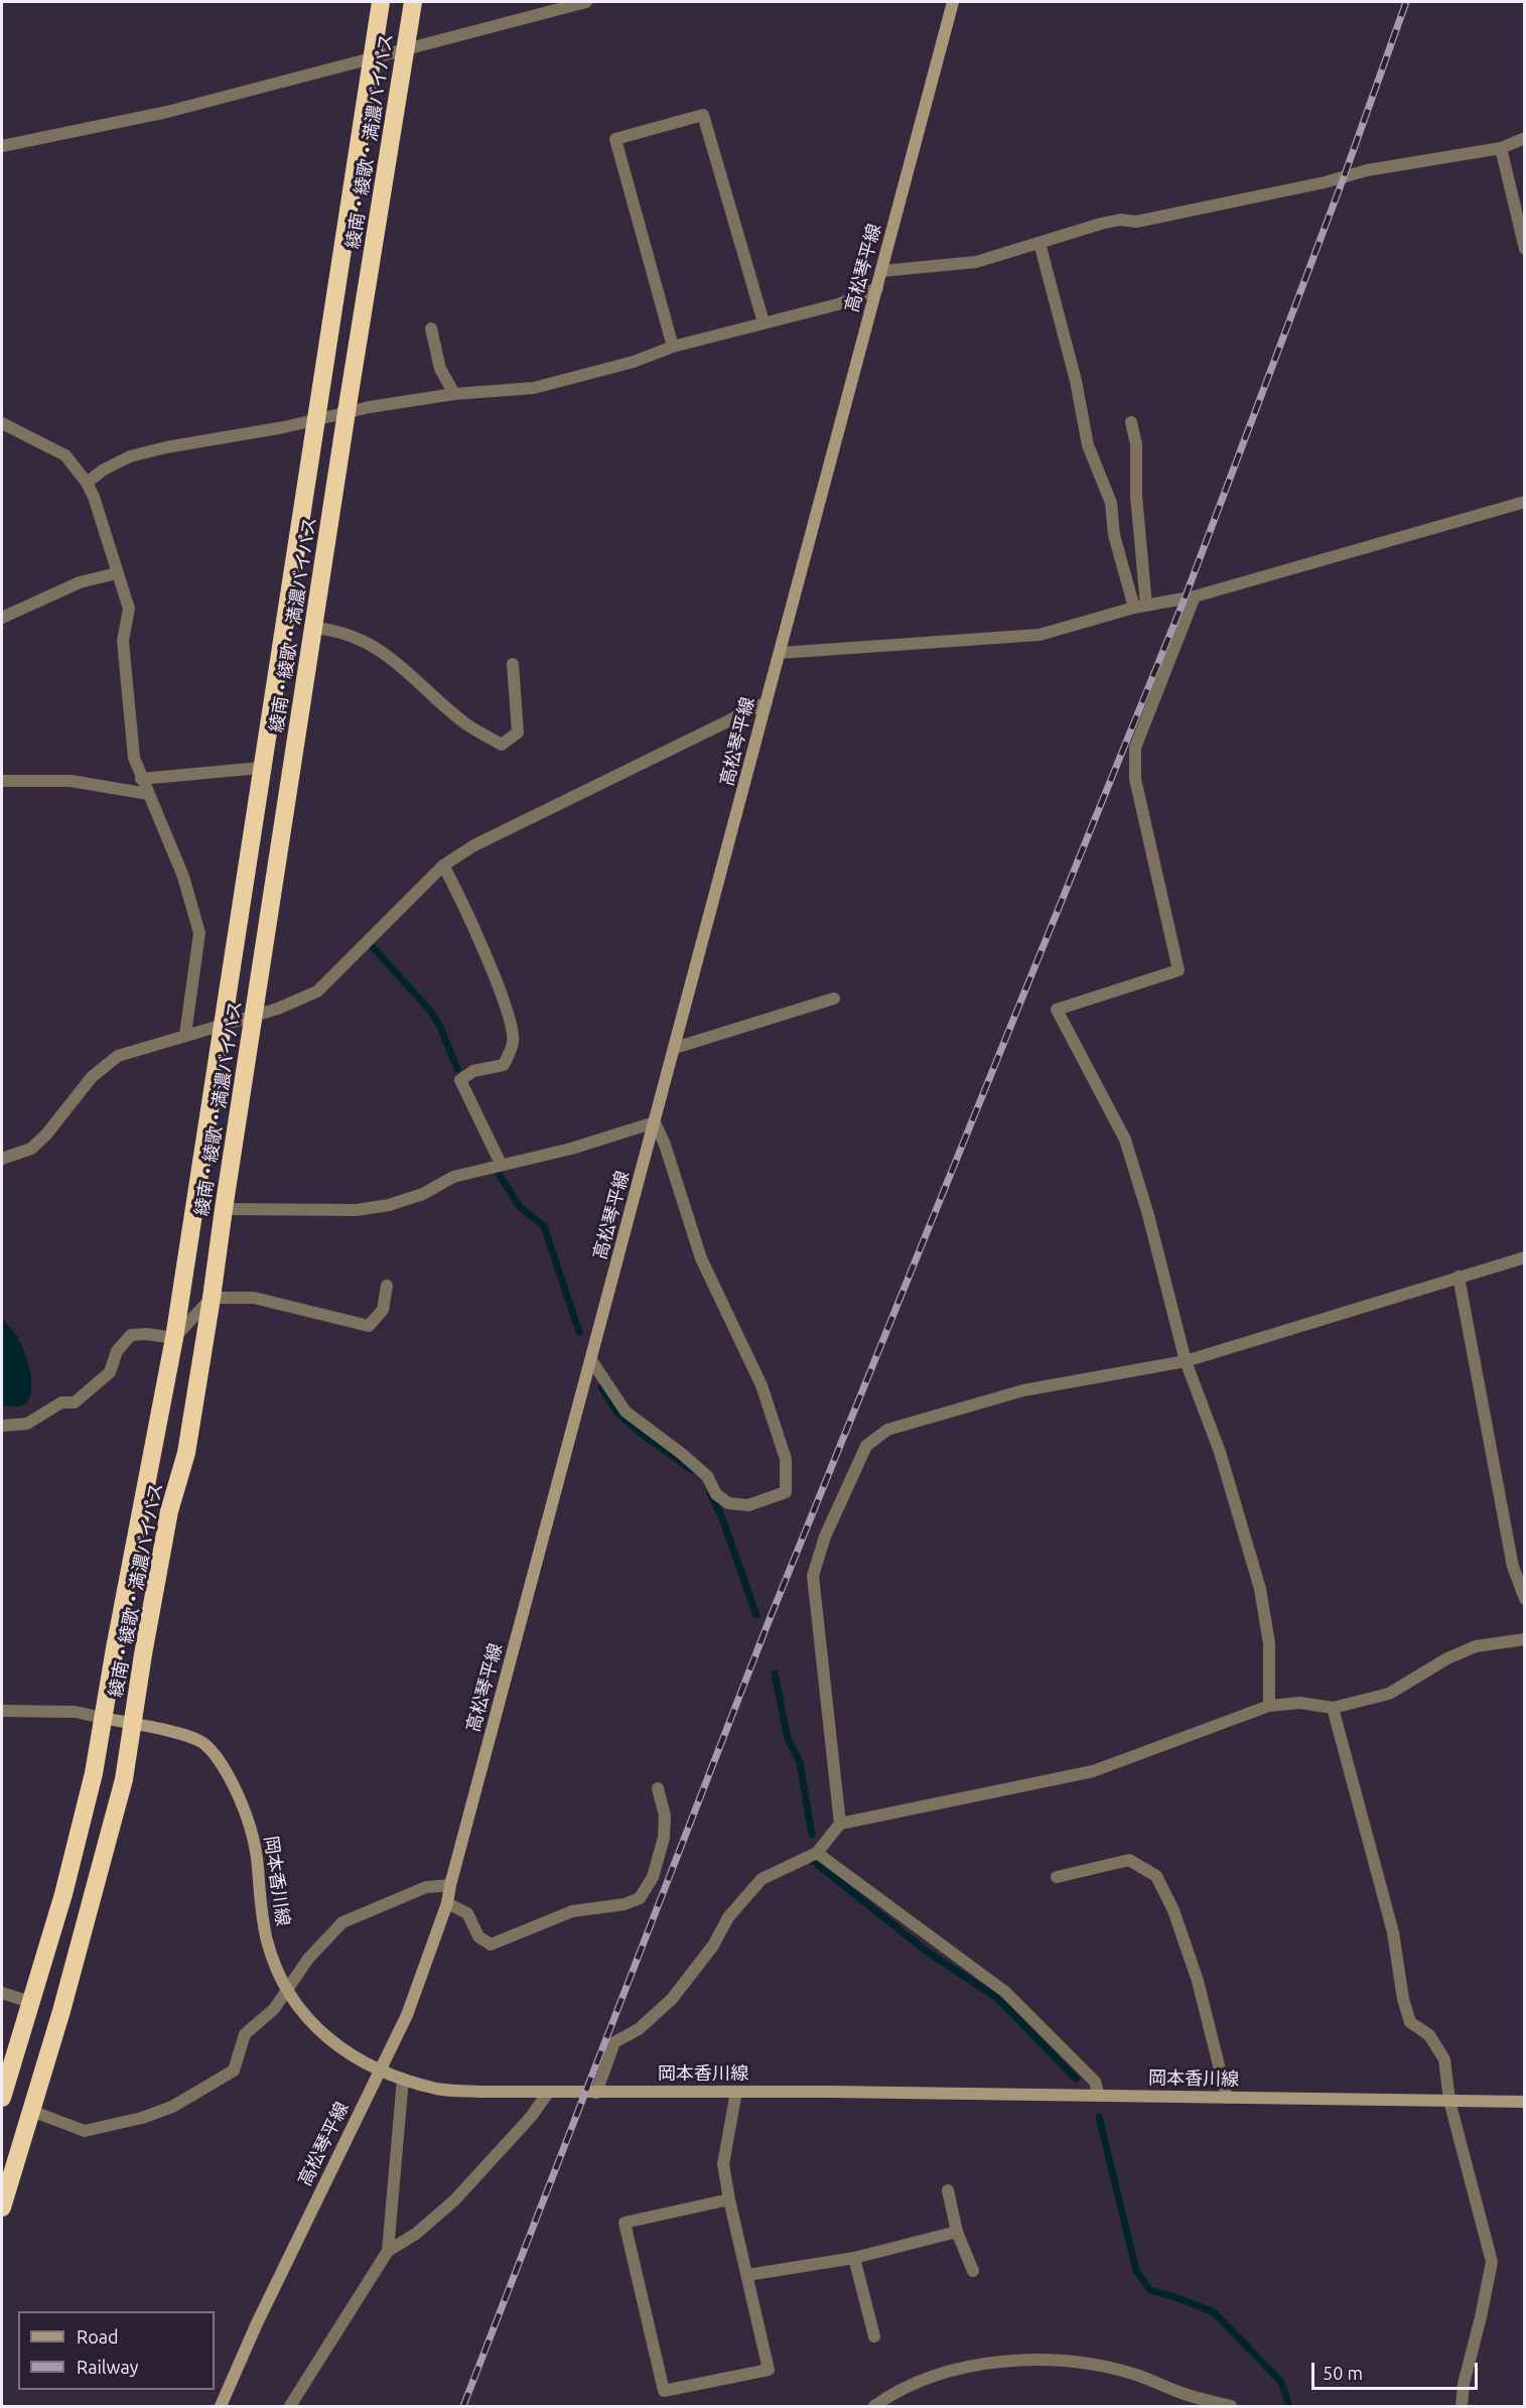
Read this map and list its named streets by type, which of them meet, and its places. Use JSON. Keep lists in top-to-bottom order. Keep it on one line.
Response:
{"streets":{"highway":["綾南・綾歌・満濃バイパス"],"main road":["高松琴平線","岡本香川線"]},"crossings":[["綾南・綾歌・満濃バイパス","岡本香川線"],["高松琴平線","岡本香川線"]],"legend":["Road","Railway"],"scale_bar":"50 m"}
